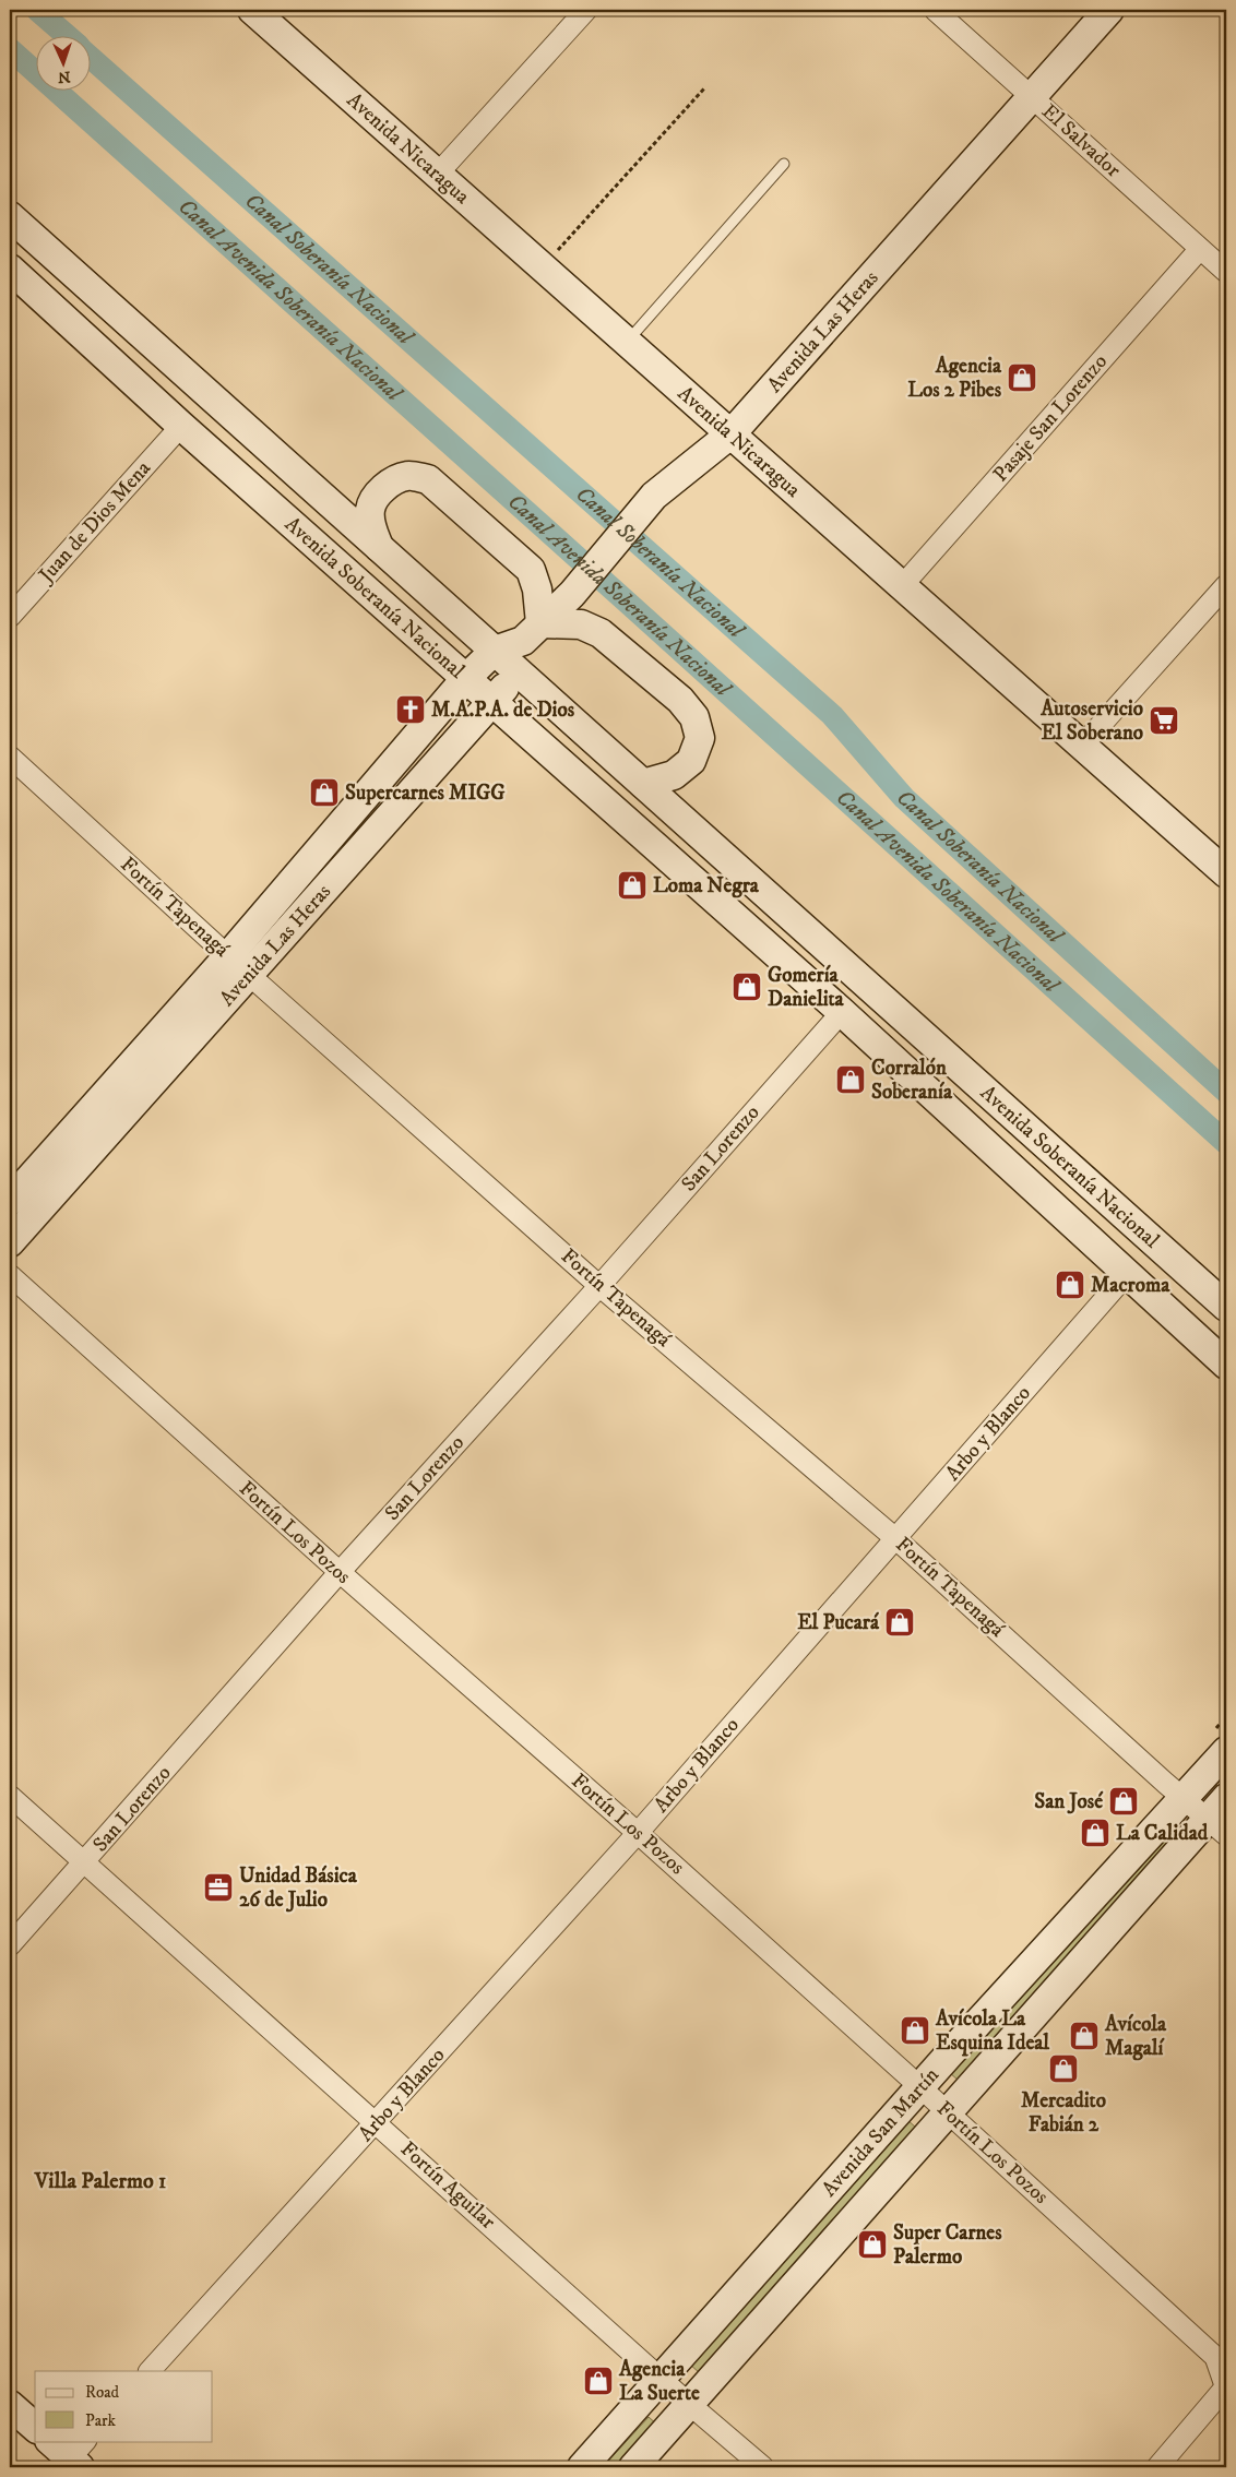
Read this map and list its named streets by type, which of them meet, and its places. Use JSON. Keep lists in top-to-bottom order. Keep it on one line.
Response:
{"streets":{"main road":["Avenida Nicaragua","Avenida Las Heras","Avenida Soberanía Nacional","Avenida San Martín"],"street":["El Salvador","Pasaje San Lorenzo","Juan de Dios Mena","Fortín Tapenagá","San Lorenzo","Arbo y Blanco","Fortín Los Pozos","Fortín Aguilar"]},"crossings":[["El Salvador","Avenida Las Heras"],["El Salvador","Pasaje San Lorenzo"],["Avenida Nicaragua","Avenida Las Heras"],["Avenida Nicaragua","Pasaje San Lorenzo"],["Avenida Las Heras","Avenida Soberanía Nacional"],["Avenida Las Heras","Fortín Tapenagá"],["Juan de Dios Mena","Avenida Soberanía Nacional"],["Avenida Soberanía Nacional","San Lorenzo"],["Avenida Soberanía Nacional","Arbo y Blanco"],["Fortín Tapenagá","San Lorenzo"],["Fortín Tapenagá","Arbo y Blanco"],["Fortín Tapenagá","Avenida San Martín"],["San Lorenzo","Fortín Los Pozos"],["San Lorenzo","Fortín Aguilar"],["Arbo y Blanco","Fortín Los Pozos"],["Arbo y Blanco","Fortín Aguilar"],["Fortín Los Pozos","Avenida San Martín"],["Avenida San Martín","Fortín Aguilar"]],"districts":["Villa Palermo 1"],"water":["Canal Soberanía Nacional","Canal Avenida Soberanía Nacional"],"places":{"shop":["Agencia Los 2 Pibes","Supercarnes MIGG","Loma Negra","Gomería Danielita","Corralón Soberanía","Macroma","El Pucará","San José","La Calidad","Avícola La Esquina Ideal","Avícola Magalí","Mercadito Fabián 2","Super Carnes Palermo","Agencia La Suerte"],"church":["M.A.P.A. de Dios"],"supermarket":["Autoservicio El Soberano"],"office":["Unidad Básica 26 de Julio"]},"legend":["Road","Park"],"north":"bottom"}
